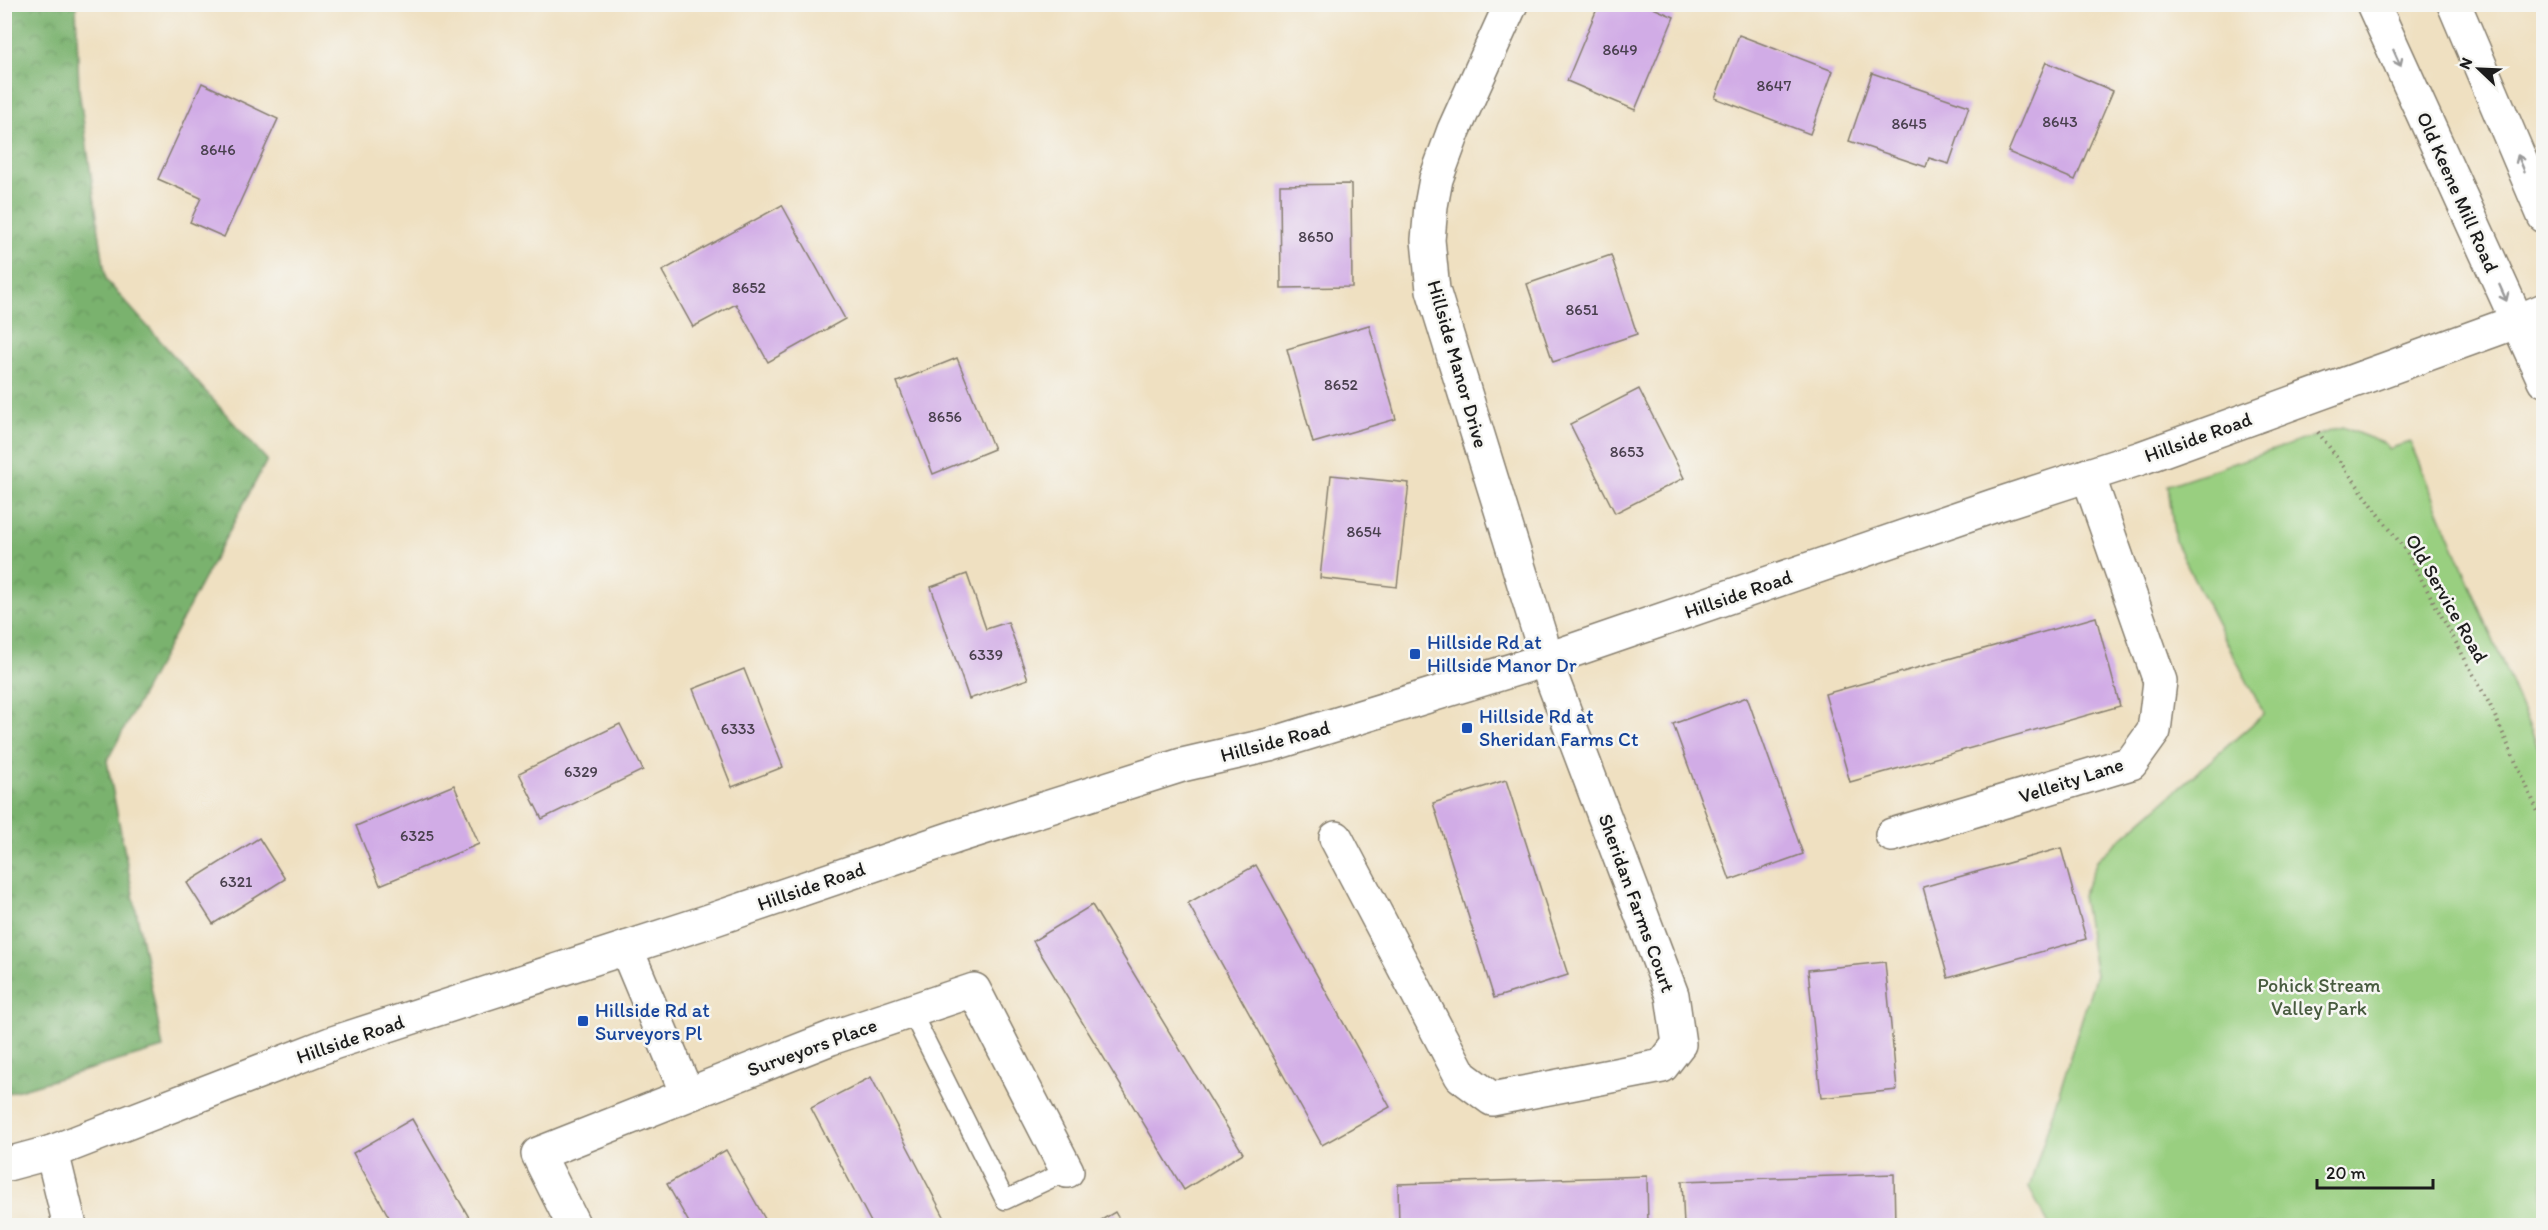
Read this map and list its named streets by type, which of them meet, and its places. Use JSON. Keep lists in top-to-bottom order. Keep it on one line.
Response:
{"streets":{"street":["Old Keene Mill Road","Hillside Manor Drive","Hillside Road","Velleity Lane","Sheridan Farms Court","Surveyors Place"],"path":["Old Service Road"]},"crossings":[["Old Keene Mill Road","Hillside Road"],["Hillside Manor Drive","Hillside Road"],["Hillside Manor Drive","Sheridan Farms Court"],["Hillside Road","Old Service Road"],["Hillside Road","Velleity Lane"],["Hillside Road","Sheridan Farms Court"]],"parks":["Pohick Stream Valley Park"],"places":{"transit":["Hillside Rd at Hillside Manor Dr","Hillside Rd at Sheridan Farms Ct","Hillside Rd at Surveyors Pl"]},"house_numbers":["8649","8647","8643","8645","8646","8650","8652","8651","8652","8656","8653","8654","6339","6333","6329","6325","6321"],"scale_bar":"20 m","north":"top left"}
